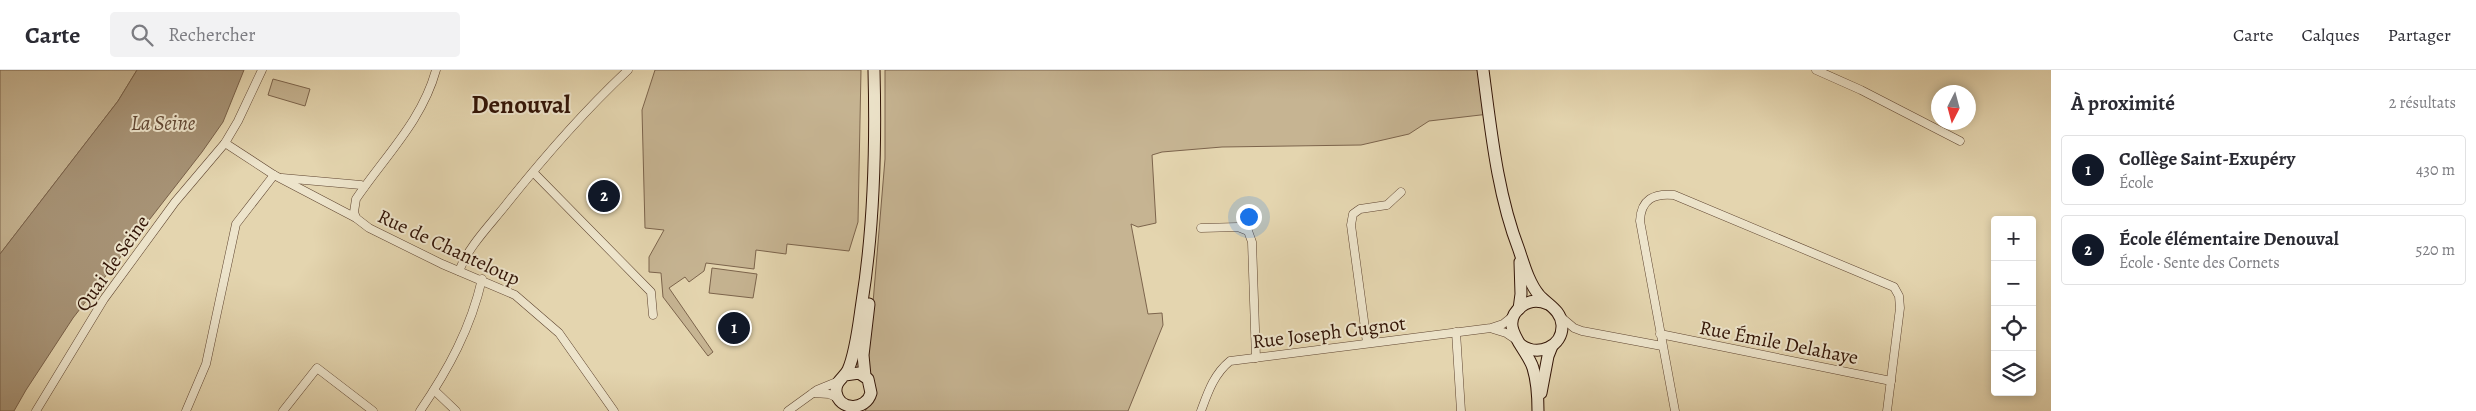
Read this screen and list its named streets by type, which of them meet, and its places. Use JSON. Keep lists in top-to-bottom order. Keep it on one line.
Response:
{"streets":{"street":["Rue de Chanteloup","Quai de Seine","Rue Joseph Cugnot","Rue Émile Delahaye"]},"crossings":[["Rue de Chanteloup","Quai de Seine"]],"districts":["Denouval"],"water":["La Seine"],"north":"bottom","page":{"header":"Carte","search":"Rechercher","nav":["Carte","Calques","Partager"],"heading":["À proximité","2 résultats"],"list":[{"mark":"1","name":"Collège Saint-Exupéry","note":"École","value":"430 m"},{"mark":"2","name":"École élémentaire Denouval","note":"École · Sente des Cornets","value":"520 m"}],"pins":["2","1"],"map_buttons":["+","−"]}}
